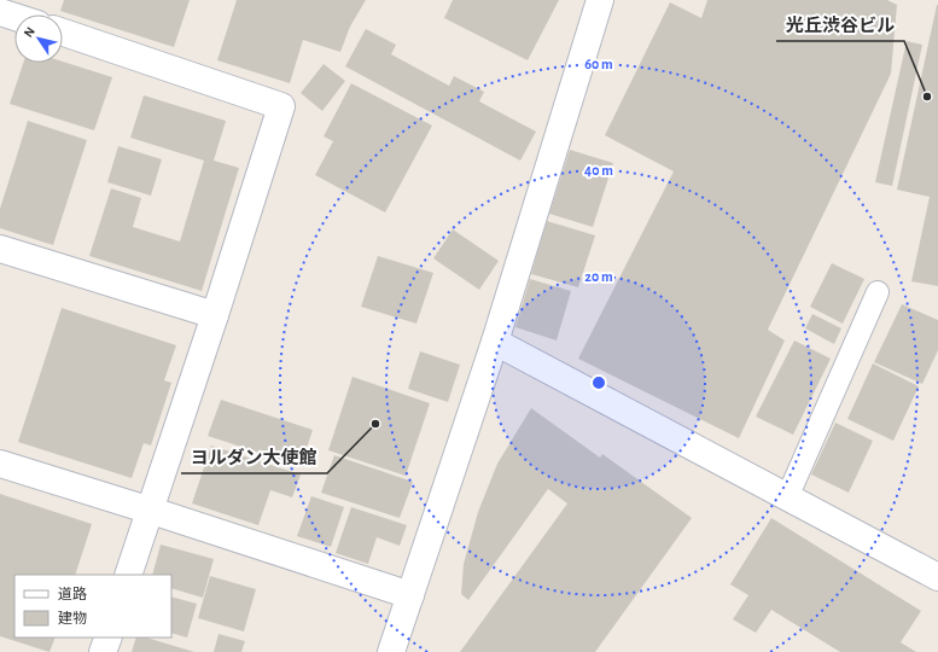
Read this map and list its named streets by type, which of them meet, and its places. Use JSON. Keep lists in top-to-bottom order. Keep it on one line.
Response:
{"places":["光丘渋谷ビル","ヨルダン大使館"],"legend":["道路","建物"],"north":"top left","rings":["60 m","40 m","20 m"]}
